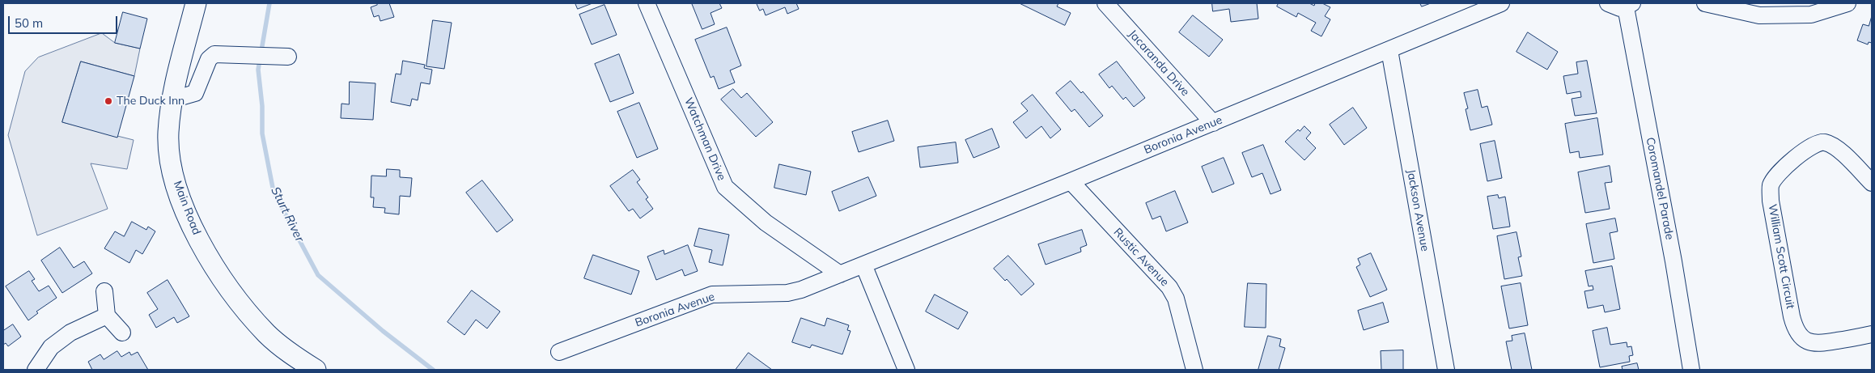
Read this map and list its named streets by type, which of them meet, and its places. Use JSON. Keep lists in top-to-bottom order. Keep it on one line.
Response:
{"streets":{"main road":["Main Road"],"street":["Jacaranda Drive","Boronia Avenue","Watchman Drive","Coromandel Parade","Jackson Avenue","William Scott Circuit","Rustic Avenue"]},"crossings":[["Jacaranda Drive","Boronia Avenue"],["Boronia Avenue","Watchman Drive"],["Boronia Avenue","Jackson Avenue"],["Boronia Avenue","Rustic Avenue"]],"water":["Sturt River"],"places":["The Duck Inn"],"scale_bar":"50 m"}
